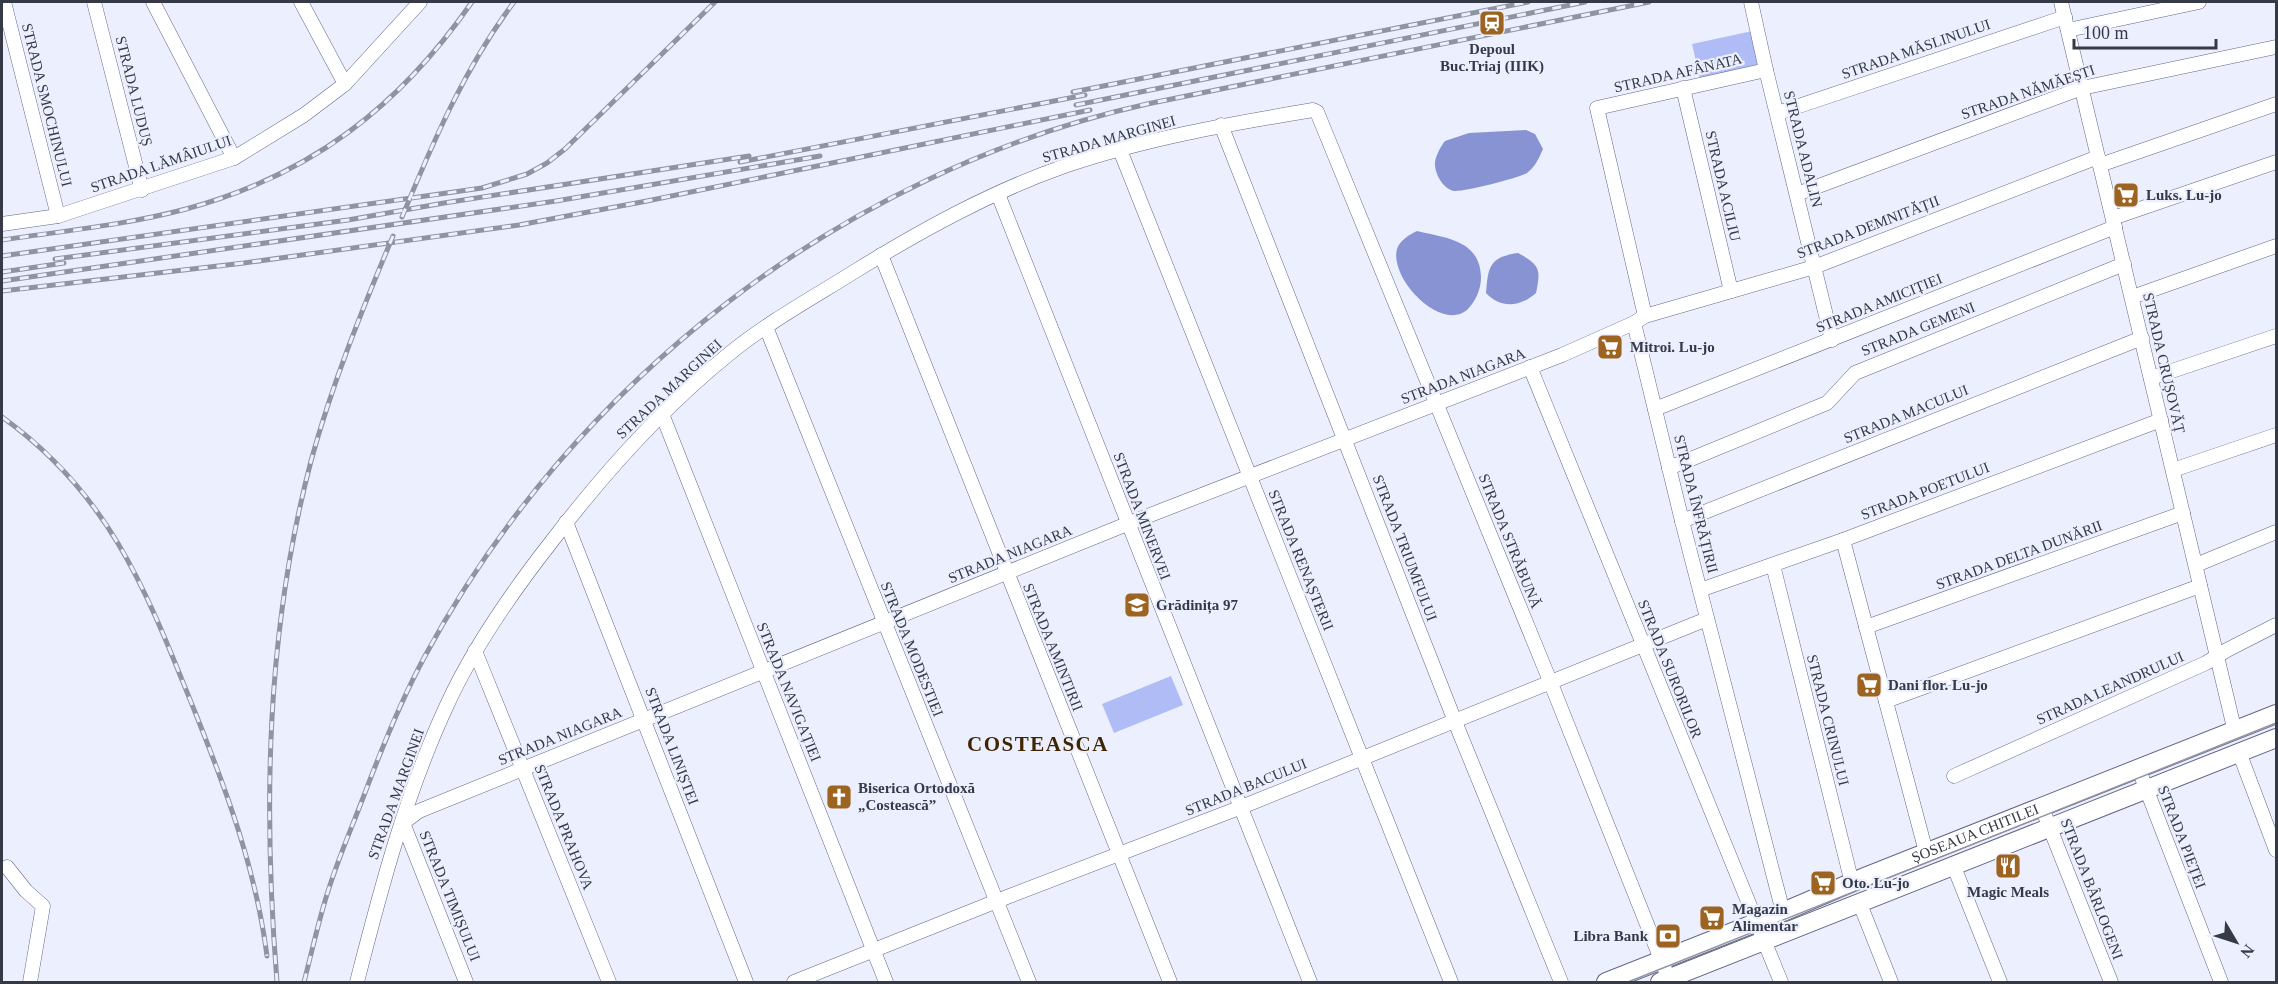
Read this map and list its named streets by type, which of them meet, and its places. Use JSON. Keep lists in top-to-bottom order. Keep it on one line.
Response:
{"streets":{"main road":["ȘOSEAUA CHITILEI"],"street":["STRADA MĂSLINULUI","STRADA AFÂNATA","STRADA LUDUȘ","STRADA NĂMĂEȘTI","STRADA SMOCHINULUI","STRADA MARGINEI","STRADA ADALIN","STRADA LĂMÂIULUI","STRADA ACILIU","STRADA DEMNITĂȚII","STRADA AMICIȚIEI","STRADA GEMENI","STRADA CRUȘOVĂȚ","STRADA NIAGARA","STRADA MACULUI","STRADA POETULUI","STRADA ÎNFRĂȚIRII","STRADA MINERVEI","STRADA STRĂBUNĂ","STRADA TRIUMFULUI","STRADA DELTA DUNĂRII","STRADA RENAȘTERII","STRADA AMINTIRII","STRADA MODESTIEI","STRADA SURORILOR","STRADA LEANDRULUI","STRADA NAVIGAȚIEI","STRADA CRINULUI","STRADA LINIȘTEI","STRADA BACULUI","STRADA PRAHOVA","STRADA PIEȚEI","STRADA BÂRLOGENI","STRADA TIMIȘULUI"]},"crossings":[["STRADA MĂSLINULUI","STRADA ADALIN"],["STRADA MĂSLINULUI","STRADA CRUȘOVĂȚ"],["STRADA AFÂNATA","STRADA ADALIN"],["STRADA AFÂNATA","STRADA ACILIU"],["STRADA AFÂNATA","STRADA ÎNFRĂȚIRII"],["STRADA LUDUȘ","STRADA LĂMÂIULUI"],["STRADA NĂMĂEȘTI","STRADA ADALIN"],["STRADA NĂMĂEȘTI","STRADA CRUȘOVĂȚ"],["STRADA SMOCHINULUI","STRADA LĂMÂIULUI"],["STRADA MARGINEI","STRADA NIAGARA"],["STRADA MARGINEI","STRADA MINERVEI"],["STRADA MARGINEI","STRADA STRĂBUNĂ"],["STRADA MARGINEI","STRADA TRIUMFULUI"],["STRADA MARGINEI","STRADA RENAȘTERII"],["STRADA MARGINEI","STRADA AMINTIRII"],["STRADA MARGINEI","STRADA MODESTIEI"],["STRADA MARGINEI","STRADA NAVIGAȚIEI"],["STRADA MARGINEI","STRADA LINIȘTEI"],["STRADA MARGINEI","STRADA PRAHOVA"],["STRADA MARGINEI","STRADA TIMIȘULUI"],["STRADA ADALIN","STRADA DEMNITĂȚII"],["STRADA ADALIN","STRADA AMICIȚIEI"],["STRADA ACILIU","STRADA DEMNITĂȚII"],["STRADA DEMNITĂȚII","STRADA CRUȘOVĂȚ"],["STRADA DEMNITĂȚII","STRADA NIAGARA"],["STRADA DEMNITĂȚII","STRADA ÎNFRĂȚIRII"],["STRADA AMICIȚIEI","STRADA CRUȘOVĂȚ"],["STRADA AMICIȚIEI","STRADA ÎNFRĂȚIRII"],["STRADA GEMENI","STRADA CRUȘOVĂȚ"],["STRADA GEMENI","STRADA ÎNFRĂȚIRII"],["STRADA CRUȘOVĂȚ","STRADA MACULUI"],["STRADA CRUȘOVĂȚ","STRADA POETULUI"],["STRADA CRUȘOVĂȚ","STRADA DELTA DUNĂRII"],["STRADA CRUȘOVĂȚ","STRADA LEANDRULUI"],["STRADA CRUȘOVĂȚ","ȘOSEAUA CHITILEI"],["STRADA NIAGARA","STRADA ÎNFRĂȚIRII"],["STRADA NIAGARA","STRADA MINERVEI"],["STRADA NIAGARA","STRADA STRĂBUNĂ"],["STRADA NIAGARA","STRADA TRIUMFULUI"],["STRADA NIAGARA","STRADA RENAȘTERII"],["STRADA NIAGARA","STRADA AMINTIRII"],["STRADA NIAGARA","STRADA MODESTIEI"],["STRADA NIAGARA","STRADA SURORILOR"],["STRADA NIAGARA","STRADA NAVIGAȚIEI"],["STRADA NIAGARA","STRADA LINIȘTEI"],["STRADA NIAGARA","STRADA PRAHOVA"],["STRADA NIAGARA","STRADA TIMIȘULUI"],["STRADA MACULUI","STRADA ÎNFRĂȚIRII"],["STRADA POETULUI","STRADA ÎNFRĂȚIRII"],["STRADA POETULUI","STRADA CRINULUI"],["STRADA ÎNFRĂȚIRII","STRADA BACULUI"],["STRADA ÎNFRĂȚIRII","ȘOSEAUA CHITILEI"],["STRADA MINERVEI","STRADA BACULUI"],["STRADA STRĂBUNĂ","STRADA BACULUI"],["STRADA STRĂBUNĂ","ȘOSEAUA CHITILEI"],["STRADA TRIUMFULUI","STRADA BACULUI"],["STRADA RENAȘTERII","STRADA BACULUI"],["STRADA AMINTIRII","STRADA BACULUI"],["STRADA MODESTIEI","STRADA BACULUI"],["STRADA SURORILOR","STRADA BACULUI"],["STRADA SURORILOR","ȘOSEAUA CHITILEI"],["STRADA NAVIGAȚIEI","STRADA BACULUI"],["STRADA CRINULUI","ȘOSEAUA CHITILEI"],["ȘOSEAUA CHITILEI","STRADA PIEȚEI"],["ȘOSEAUA CHITILEI","STRADA BÂRLOGENI"]],"districts":["COSTEASCA"],"places":{"station":["Depoul Buc.Triaj (IIIK)"],"supermarket":["Luks. Lu-jo","Mitroi. Lu-jo","Dani flor. Lu-jo","Oto. Lu-jo","Magazin Alimentar"],"school or university":["Grădinița 97"],"church":["Biserica Ortodoxă „Costească”"],"restaurant":["Magic Meals"],"bank":["Libra Bank"]},"scale_bar":"100 m","north":"bottom right"}
